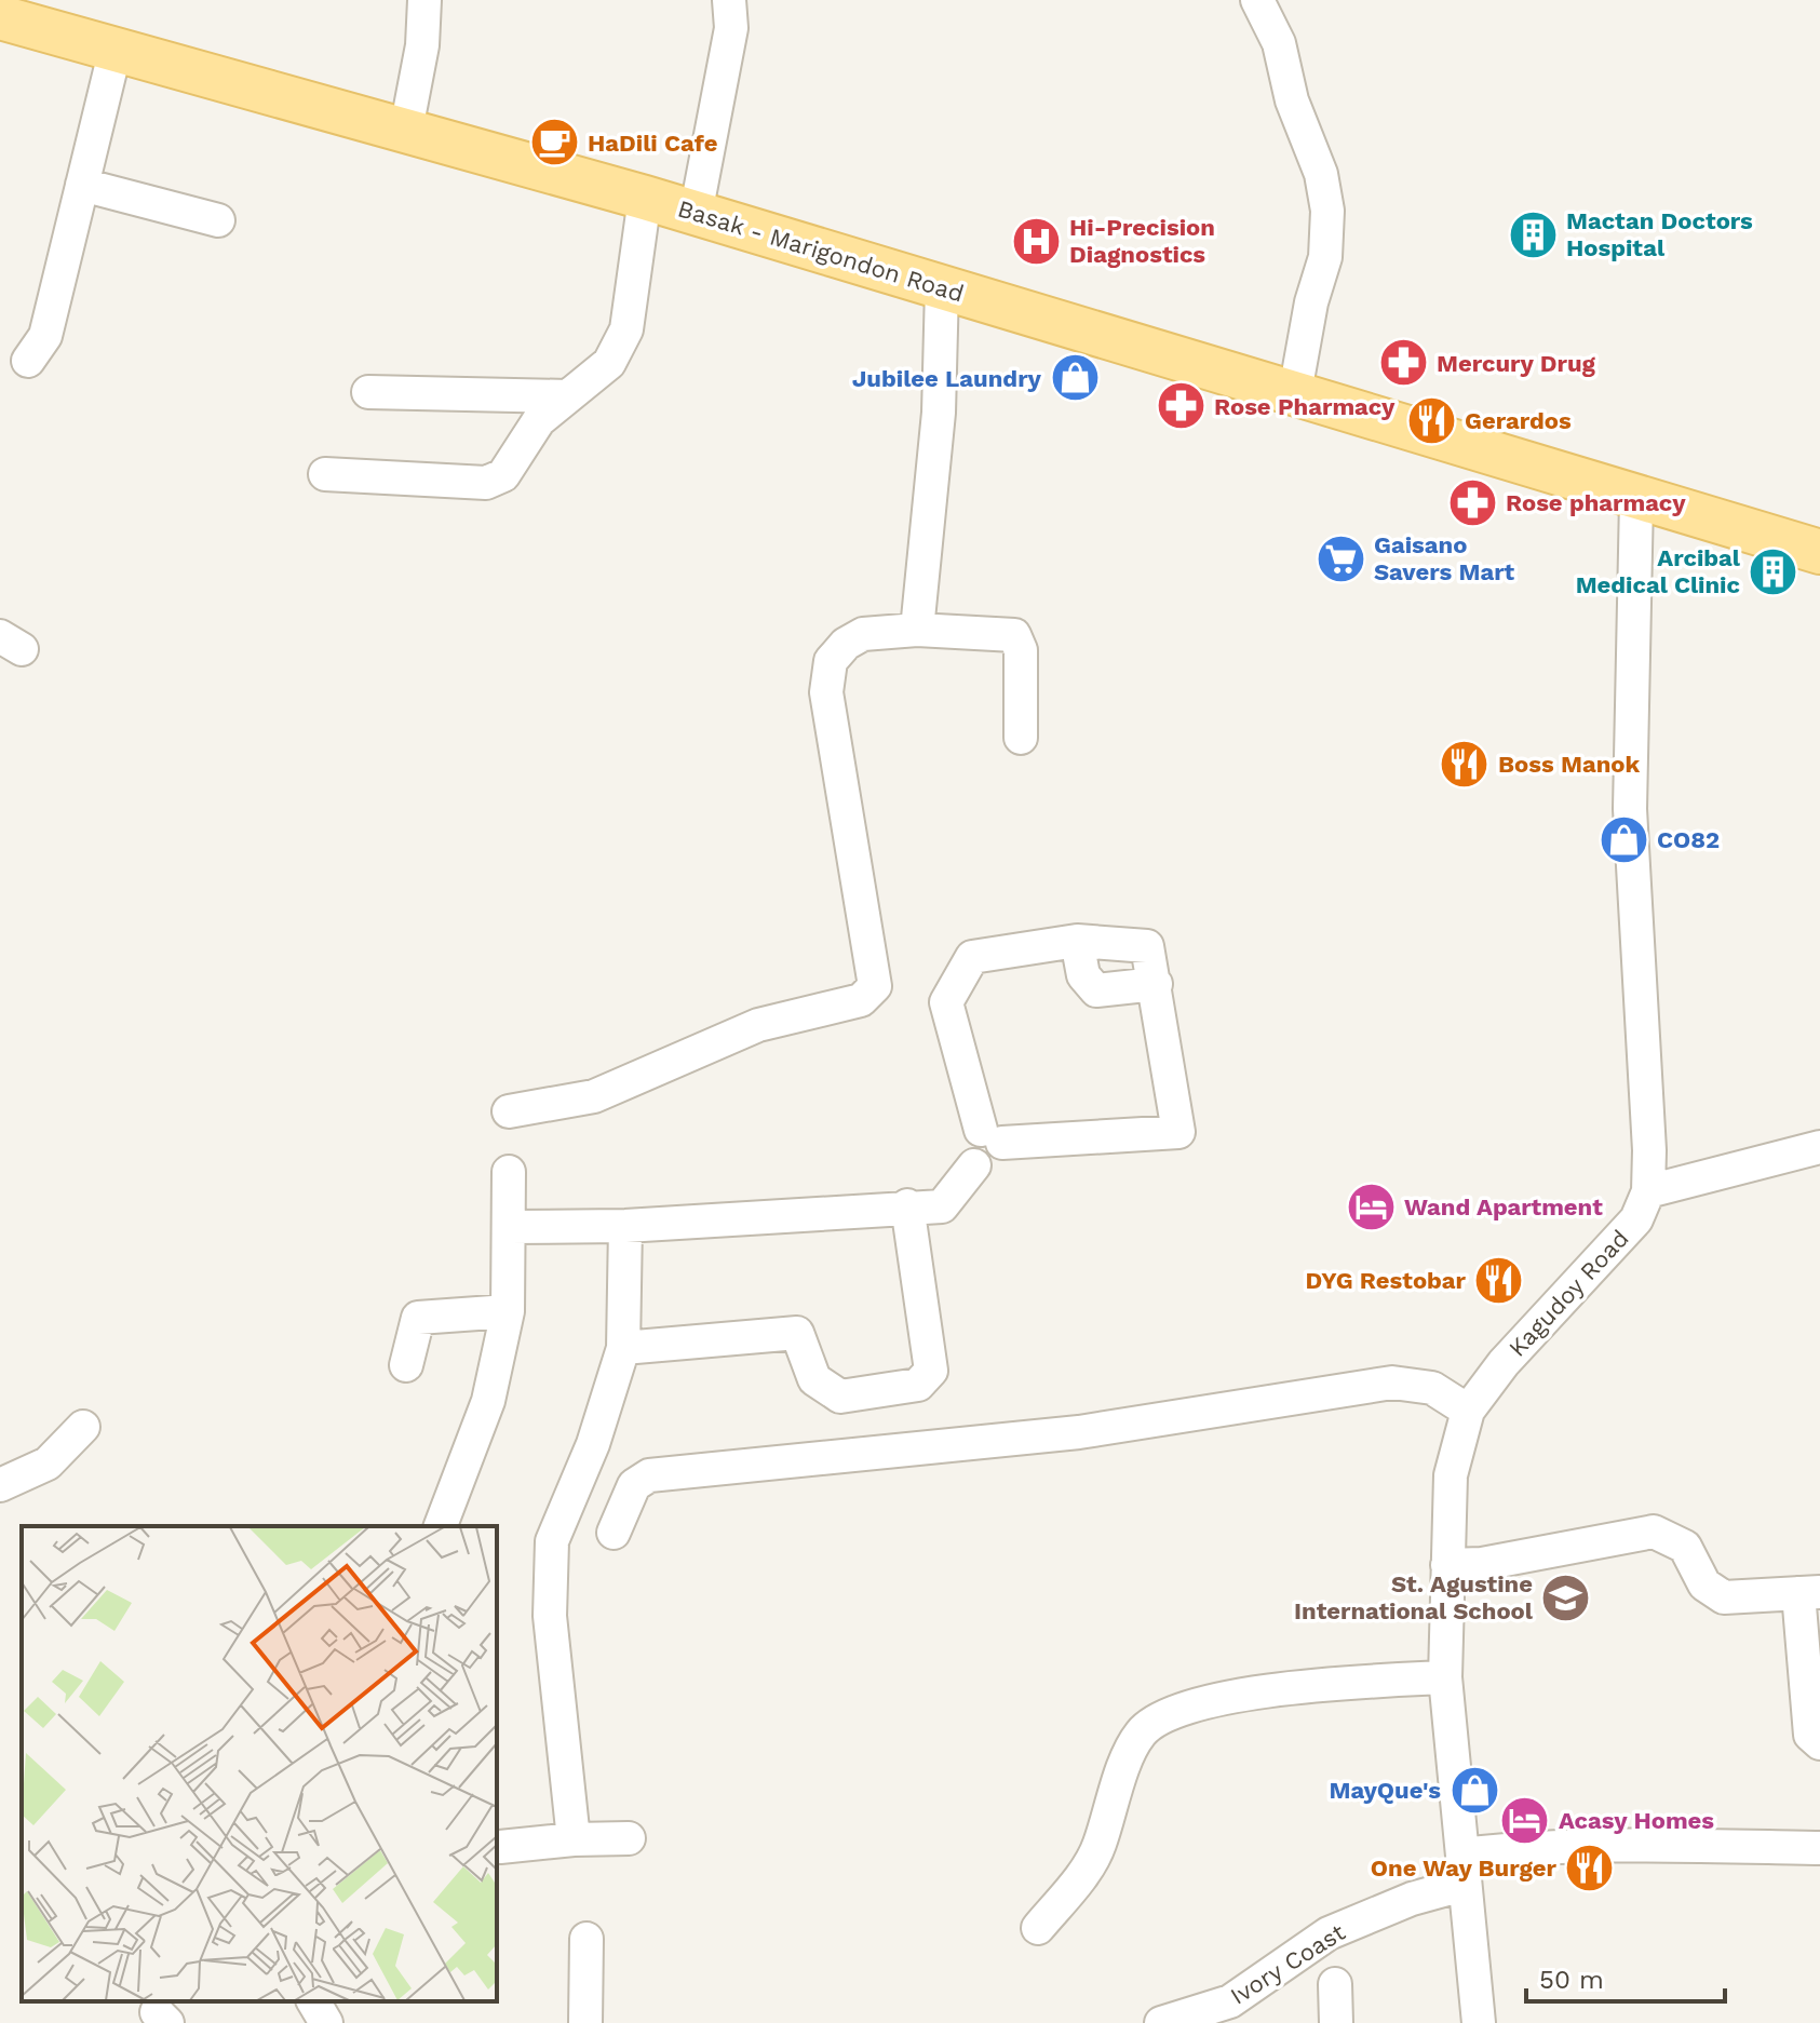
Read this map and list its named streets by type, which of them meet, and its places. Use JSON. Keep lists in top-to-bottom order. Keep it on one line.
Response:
{"streets":{"main road":["Basak - Marigondon Road"],"street":["Kagudoy Road","Ivory Coast"]},"crossings":[["Basak - Marigondon Road","Kagudoy Road"],["Kagudoy Road","Ivory Coast"]],"places":{"cafe":["HaDili Cafe"],"building":["Mactan Doctors Hospital","Arcibal Medical Clinic"],"hospital":["Hi-Precision Diagnostics"],"pharmacy":["Mercury Drug","Rose Pharmacy","Rose pharmacy"],"shop":["Jubilee Laundry","CO82","MayQue's"],"restaurant":["Gerardos","Boss Manok","DYG Restobar","One Way Burger"],"supermarket":["Gaisano Savers Mart"],"hotel":["Wand Apartment","Acasy Homes"],"school or university":["St. Agustine International School"]},"scale_bar":"50 m"}
